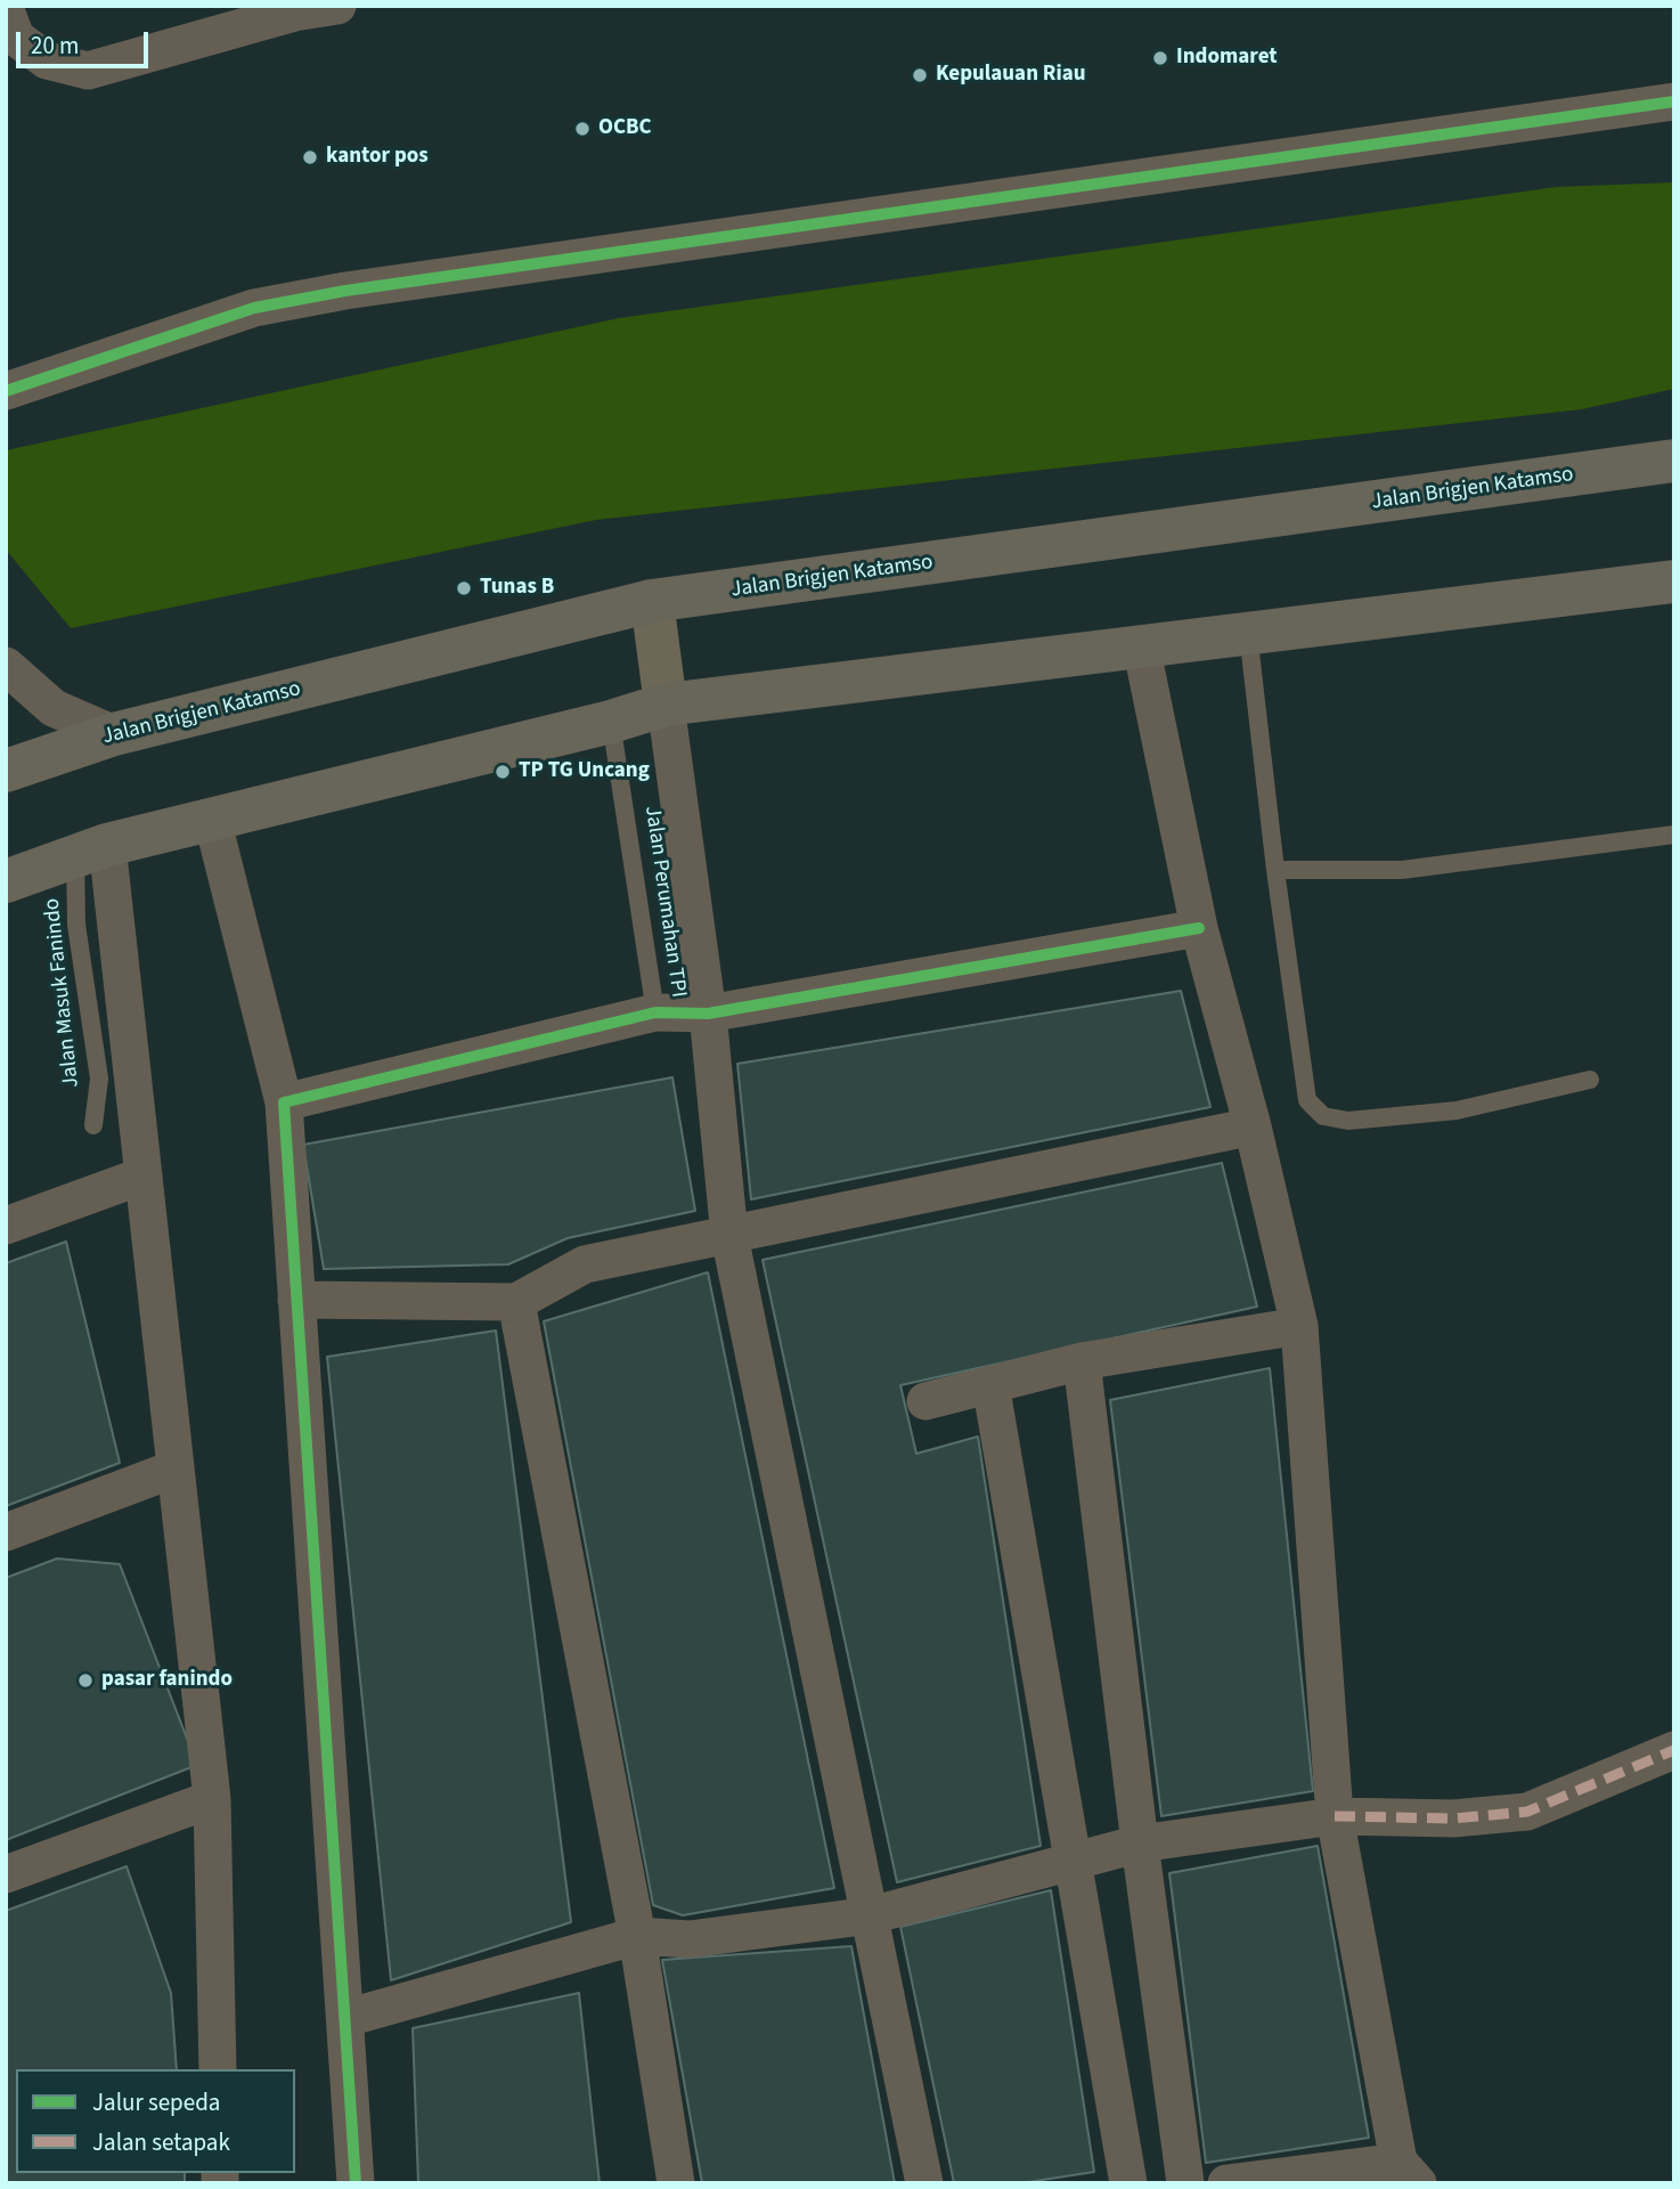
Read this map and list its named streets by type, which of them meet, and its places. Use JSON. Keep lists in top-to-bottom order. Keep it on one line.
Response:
{"streets":{"highway":["Jalan Brigjen Katamso"],"lane":["Jalan Perumahan TPI","Jalan Masuk Fanindo"]},"places":["Indomaret","Kepulauan Riau","OCBC","kantor pos","Tunas B","TP TG Uncang","pasar fanindo"],"legend":["Jalur sepeda","Jalan setapak"],"scale_bar":"20 m"}
